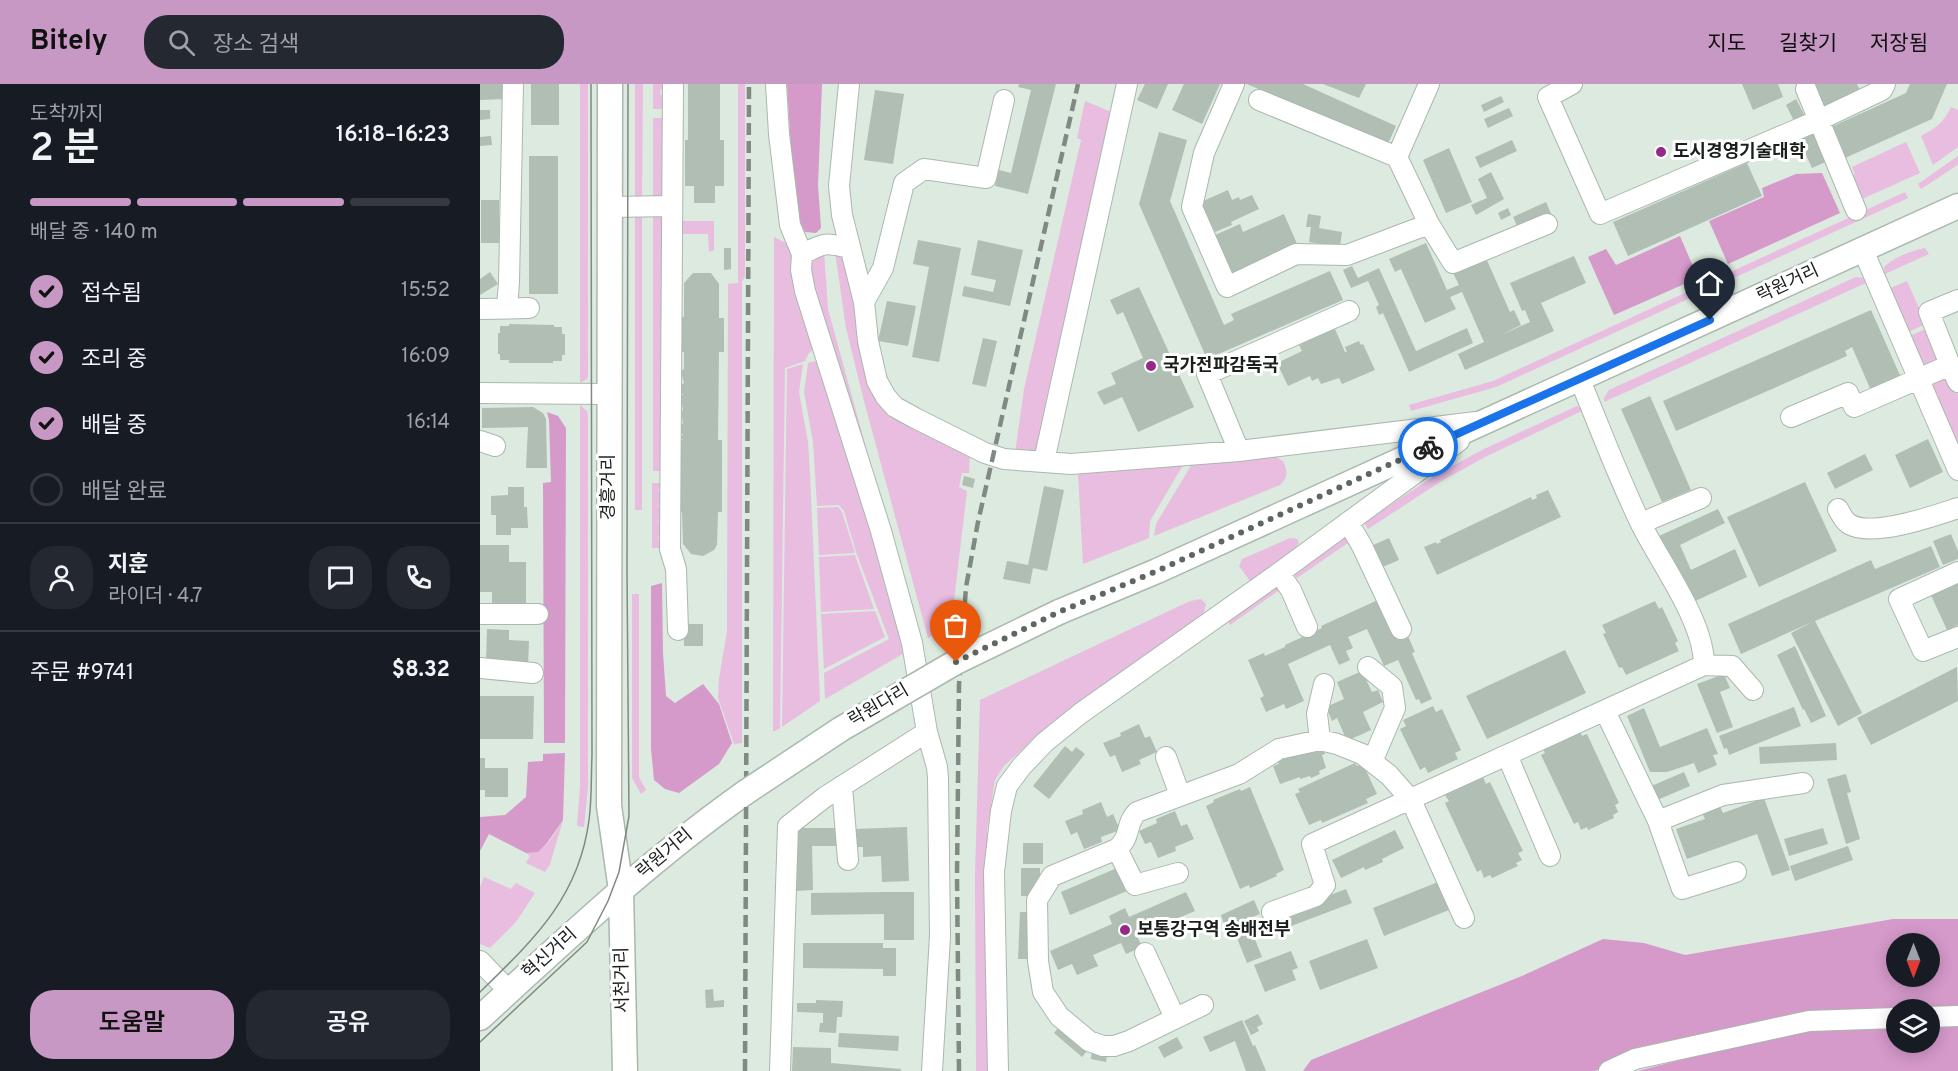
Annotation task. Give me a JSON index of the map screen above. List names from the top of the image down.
{
  "streets": {
    "main road": [
      "락원거리",
      "경흥거리",
      "락원다리",
      "혁신거리",
      "서천거리"
    ]
  },
  "crossings": [
    ["락원거리", "경흥거리"],
    ["락원거리", "락원다리"],
    ["락원거리", "혁신거리"],
    ["락원거리", "서천거리"],
    ["경흥거리", "혁신거리"],
    ["경흥거리", "서천거리"],
    ["혁신거리", "서천거리"]
  ],
  "places": ["도시경영기술대학", "국가전파감독국", "보통강구역 송배전부"],
  "north": "bottom",
  "page": {
    "header": "Bitely",
    "search": "장소 검색",
    "nav": ["지도", "길찾기", "저장됨"],
    "heading": ["2 분", "도착까지", "16:18–16:23"],
    "panel": [
      "지훈",
      "라이더 · 4.7",
      "주문 #9741",
      "$8.32"
    ],
    "bar": "배달 중 · 140 m",
    "list": [
      ["접수됨", "15:52"],
      ["조리 중", "16:09"],
      ["배달 중", "16:14"],
      "배달 완료"
    ],
    "buttons": ["도움말", "공유"]
  }
}
